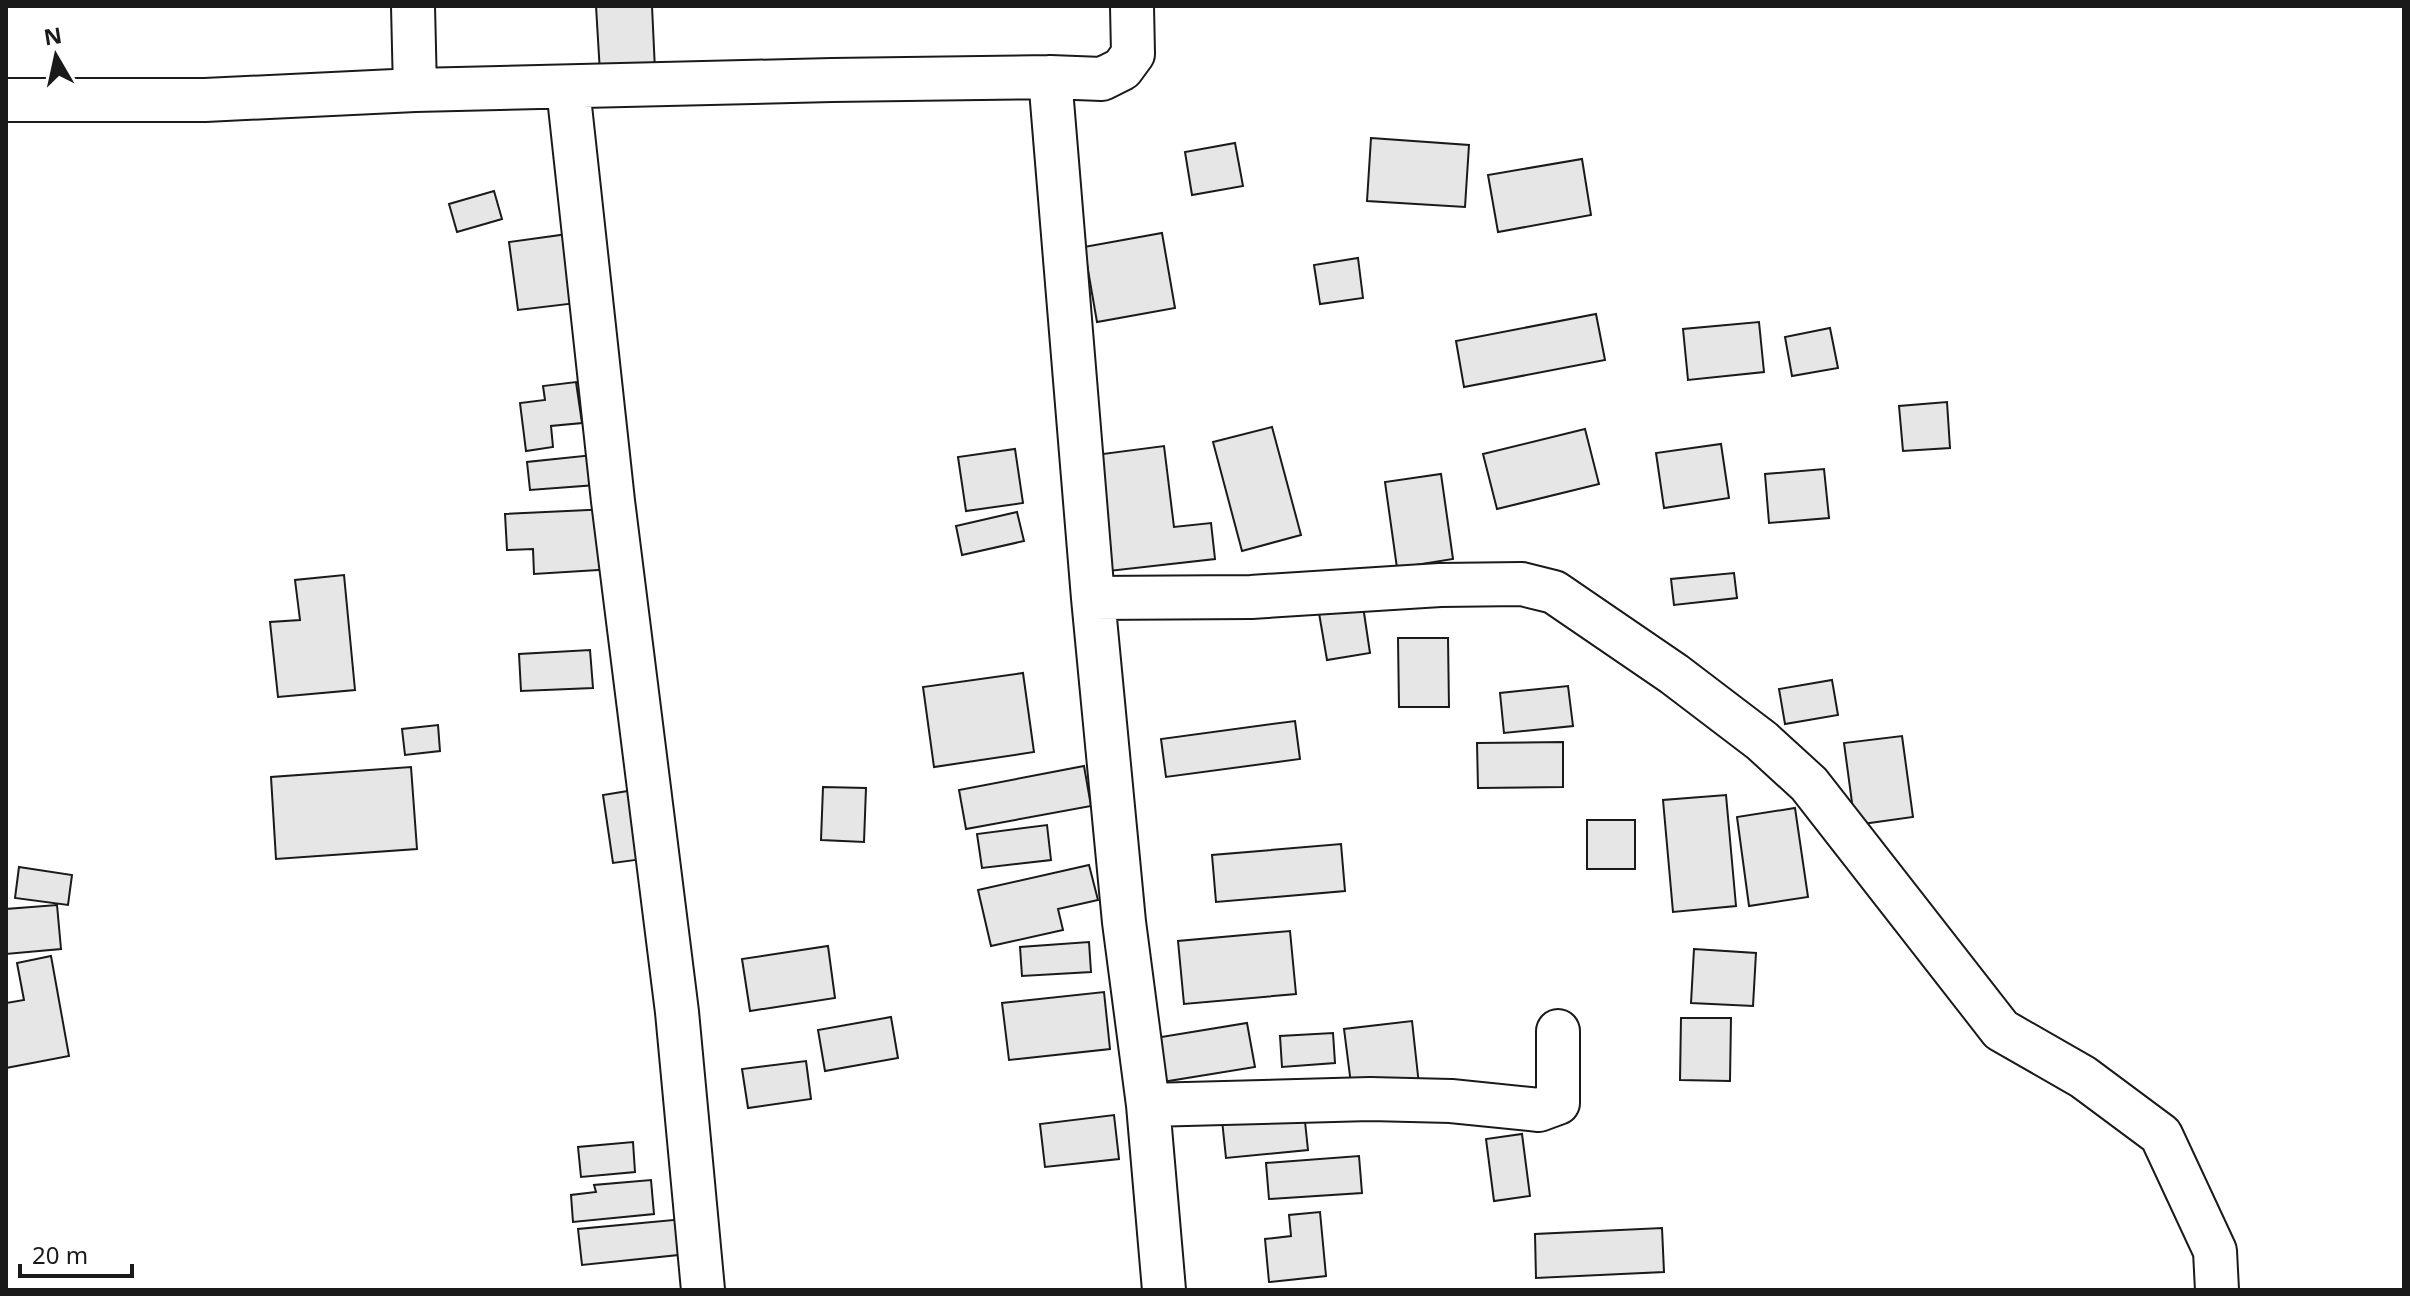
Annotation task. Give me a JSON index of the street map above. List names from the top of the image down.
{
  "scale_bar": "20 m",
  "north": "top"
}
